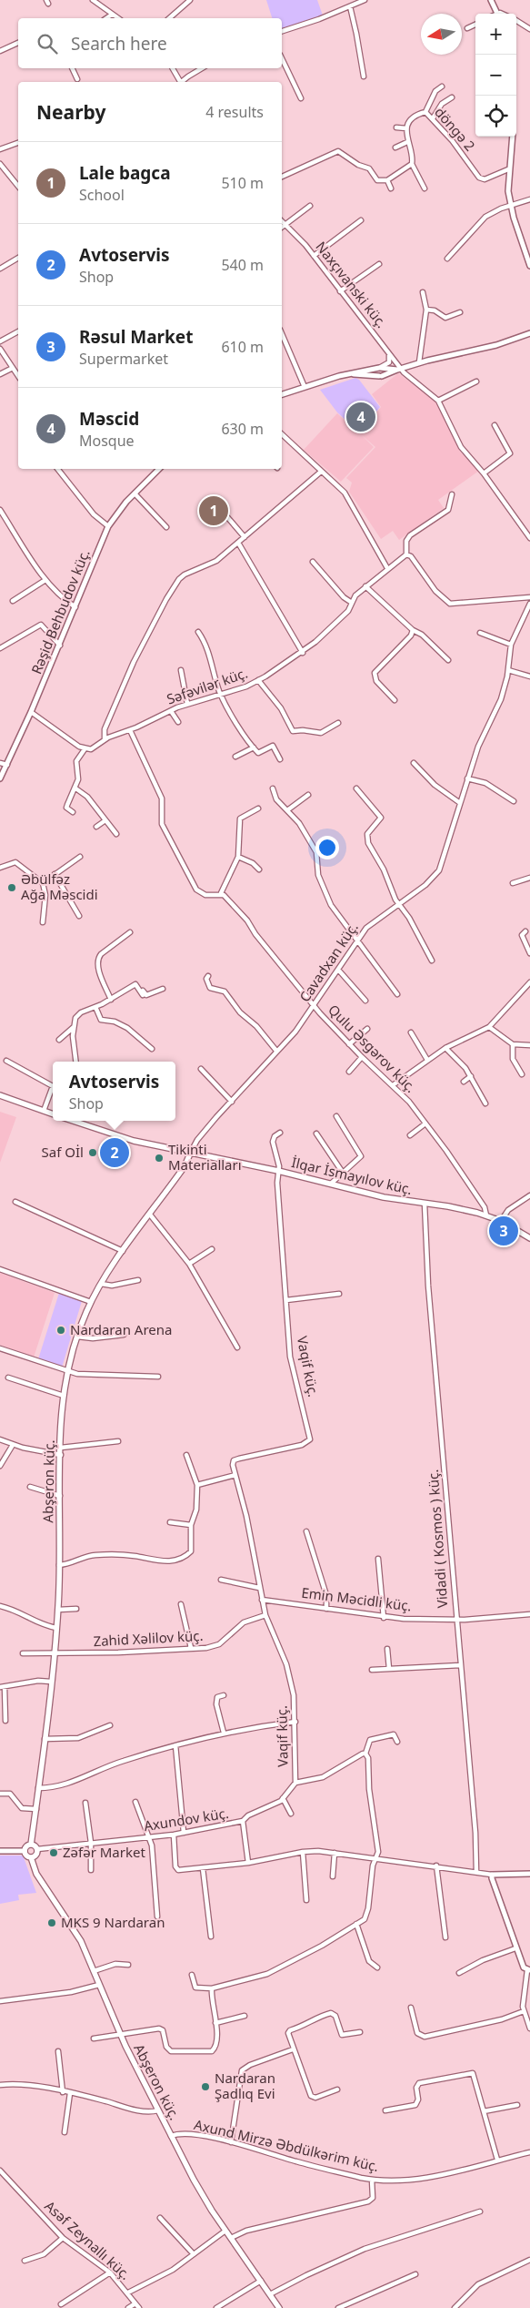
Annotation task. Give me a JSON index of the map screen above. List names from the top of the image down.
{
  "streets": {
    "main road": ["İlqar İsmayılov küç.", "Abşeron küç."],
    "street": [
      "döngə 2",
      "Naxçıvanski küç.",
      "Rəşid Behbudov küç.",
      "Səfəvilər küç.",
      "Cavadxan küç.",
      "Qulu Əsgərov küç.",
      "Vaqif küç.",
      "Vidadi ( Kosmos ) küç.",
      "Emin Məcidli küç.",
      "Zahid Xəlilov küç.",
      "Axundov küç.",
      "Axund Mirzə Əbdülkərim küç.",
      "Asəf Zeynallı küç."
    ]
  },
  "crossings": [
    ["Cavadxan küç.", "Qulu Əsgərov küç."],
    ["Cavadxan küç.", "İlqar İsmayılov küç."],
    ["Cavadxan küç.", "Abşeron küç."],
    ["Qulu Əsgərov küç.", "İlqar İsmayılov küç."],
    ["İlqar İsmayılov küç.", "Vaqif küç."],
    ["İlqar İsmayılov küç.", "Abşeron küç."],
    ["İlqar İsmayılov küç.", "Vidadi ( Kosmos ) küç."],
    ["Vaqif küç.", "Emin Məcidli küç."],
    ["Vaqif küç.", "Zahid Xəlilov küç."],
    ["Abşeron küç.", "Zahid Xəlilov küç."],
    ["Abşeron küç.", "Axundov küç."],
    ["Abşeron küç.", "Axund Mirzə Əbdülkərim küç."],
    ["Vidadi ( Kosmos ) küç.", "Emin Məcidli küç."]
  ],
  "places": [
    "Əbülfəz Ağa Məscidi",
    "Saf Oİl",
    "Tikinti Materialları",
    "Nardaran Arena",
    "Zəfər Market",
    "MKS 9 Nardaran",
    "Nardaran Şadlıq Evi"
  ],
  "north": "left",
  "page": {
    "map_buttons": ["+", "−"],
    "search": "Search here",
    "heading": ["Nearby", "4 results"],
    "list": [
      {
        "mark": "1",
        "name": "Lale bagca",
        "note": "School",
        "value": "510 m"
      },
      {
        "mark": "2",
        "name": "Avtoservis",
        "note": "Shop",
        "value": "540 m"
      },
      {
        "mark": "3",
        "name": "Rəsul Market",
        "note": "Supermarket",
        "value": "610 m"
      },
      {
        "mark": "4",
        "name": "Məscid",
        "note": "Mosque",
        "value": "630 m"
      }
    ],
    "pins": [
      "4",
      "1",
      "2",
      "3"
    ],
    "popup": ["Avtoservis", "Shop"]
  }
}
